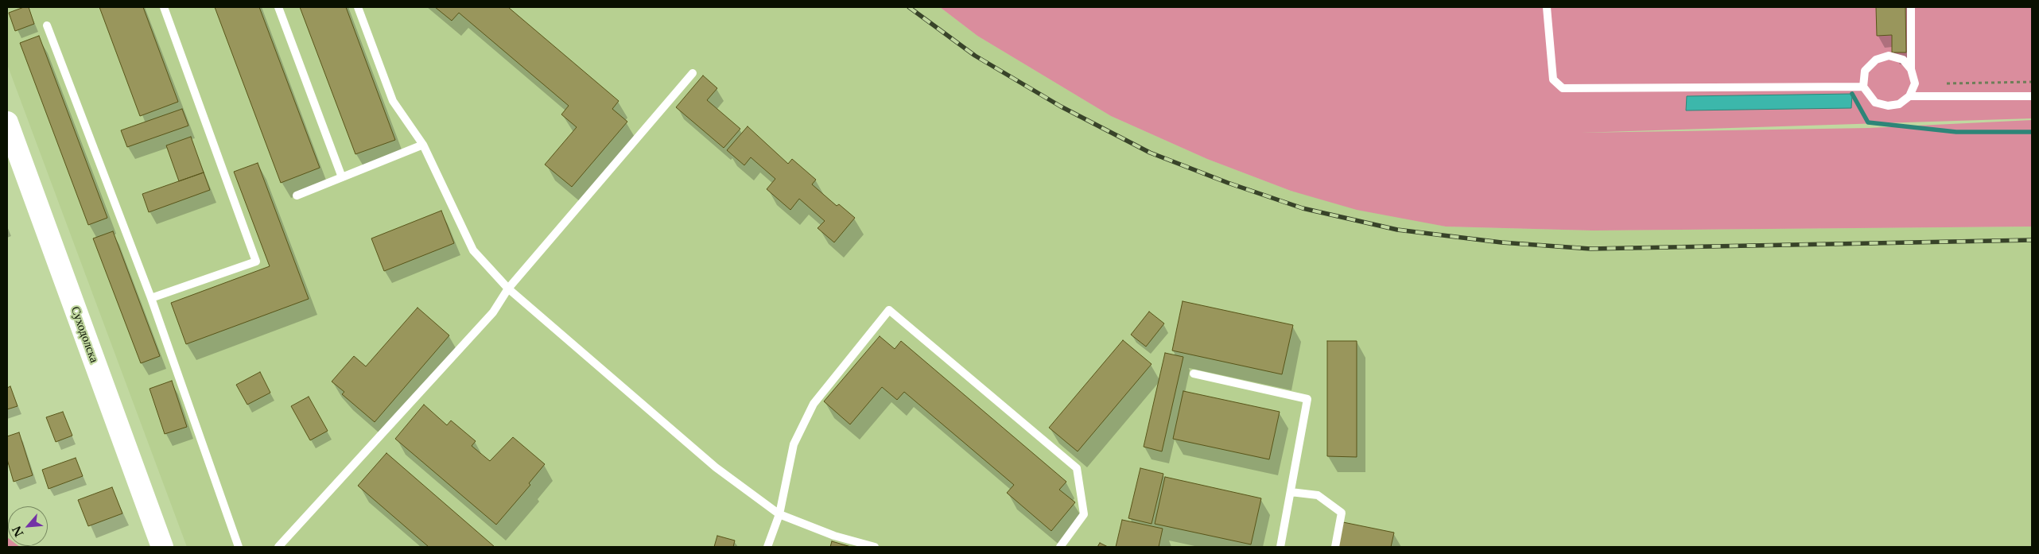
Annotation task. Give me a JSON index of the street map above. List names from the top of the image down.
{
  "streets": {
    "street": ["Суходолска"]
  },
  "north": "bottom left"
}
